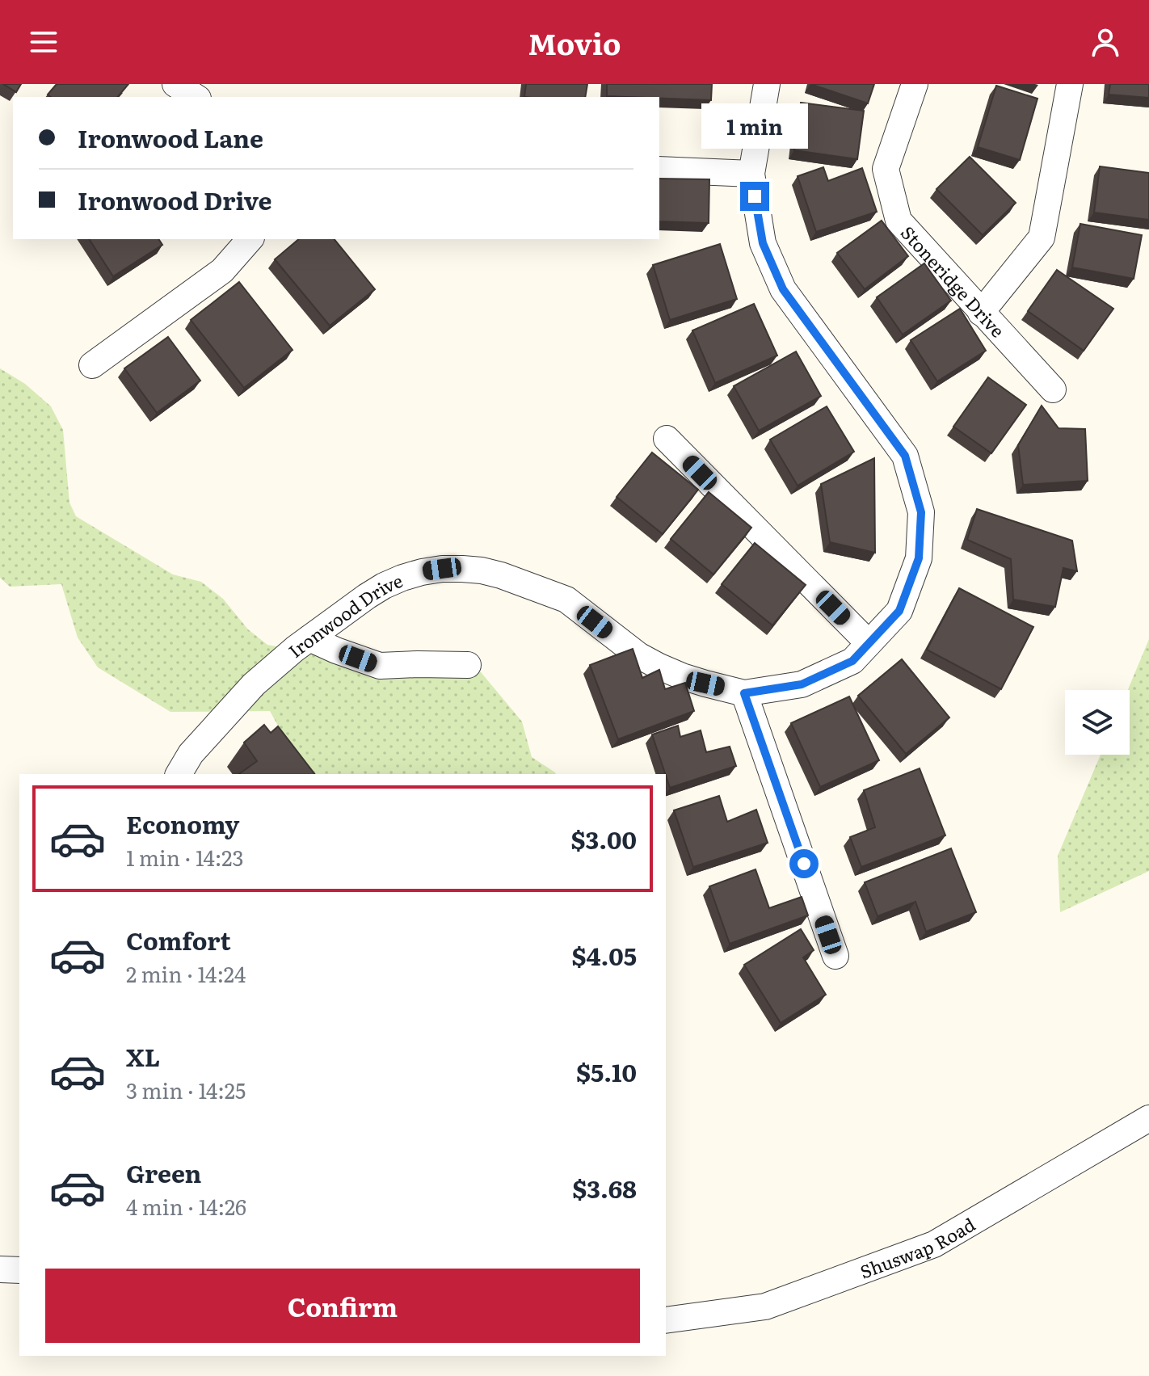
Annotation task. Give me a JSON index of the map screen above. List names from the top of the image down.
{
  "streets": {
    "street": ["Stoneridge Drive", "Ironwood Drive", "Shuswap Road"]
  },
  "page": {
    "header": "Movio",
    "banner": ["Ironwood Lane", "Ironwood Drive"],
    "bubble": "1 min",
    "list": [
      {
        "name": "Economy",
        "note": "1 min · 14:23",
        "value": "$3.00"
      },
      {
        "name": "Comfort",
        "note": "2 min · 14:24",
        "value": "$4.05"
      },
      {
        "name": "XL",
        "note": "3 min · 14:25",
        "value": "$5.10"
      },
      {
        "name": "Green",
        "note": "4 min · 14:26",
        "value": "$3.68"
      }
    ],
    "buttons": "Confirm"
  }
}
